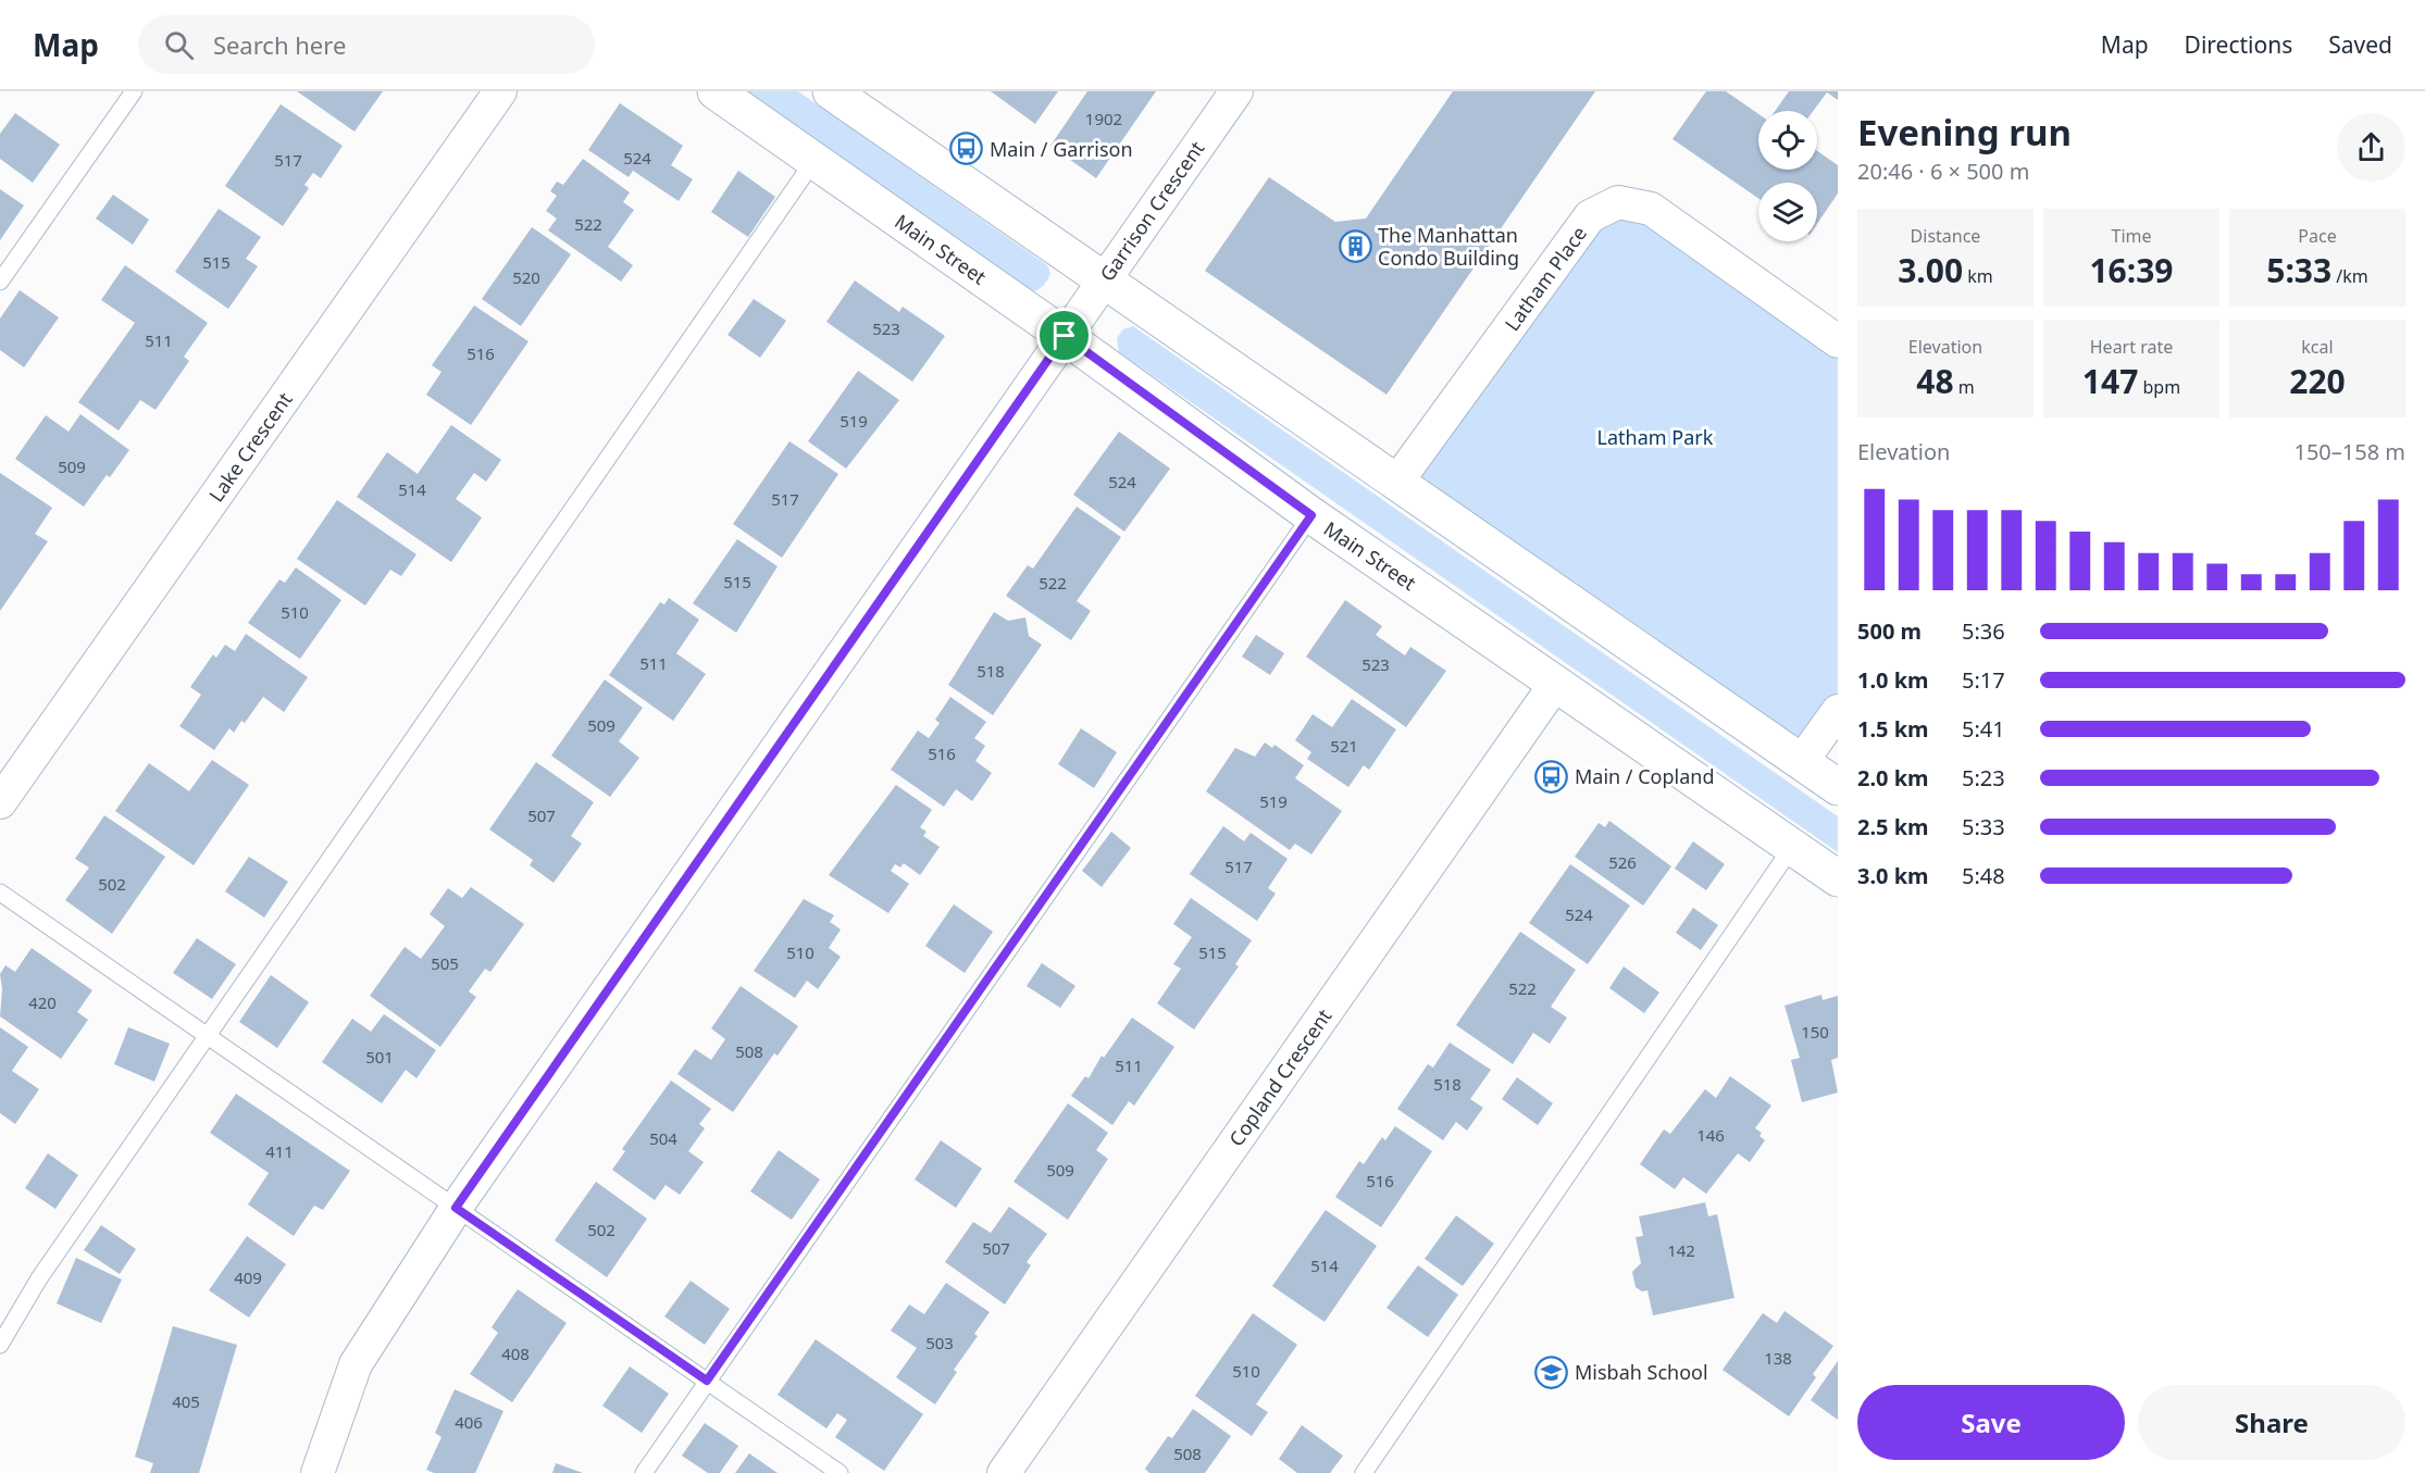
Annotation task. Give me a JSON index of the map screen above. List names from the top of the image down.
{
  "streets": {
    "street": [
      "Garrison Crescent",
      "Main Street",
      "Latham Place",
      "Lake Crescent",
      "Copland Crescent"
    ]
  },
  "crossings": [
    ["Garrison Crescent", "Main Street"],
    ["Main Street", "Copland Crescent"]
  ],
  "parks": ["Latham Park"],
  "places": {
    "bus stop": ["Main / Garrison", "Main / Copland"],
    "building": ["The Manhattan Condo Building"],
    "school or university": ["Misbah School"]
  },
  "house_numbers": [
    "1902",
    "524",
    "517",
    "522",
    "515",
    "520",
    "523",
    "511",
    "516",
    "519",
    "509",
    "524",
    "514",
    "517",
    "515",
    "522",
    "510",
    "511",
    "523",
    "518",
    "509",
    "521",
    "516",
    "519",
    "507",
    "526",
    "517",
    "502",
    "524",
    "510",
    "515",
    "505",
    "522",
    "420",
    "150",
    "508",
    "501",
    "511",
    "518",
    "146",
    "504",
    "411",
    "509",
    "516",
    "502",
    "507",
    "142",
    "514",
    "409",
    "503",
    "408",
    "138",
    "510",
    "405",
    "406",
    "508"
  ],
  "page": {
    "header": "Map",
    "search": "Search here",
    "nav": ["Map", "Directions", "Saved"],
    "heading": ["Evening run", "20:46 · 6 × 500 m"],
    "stats": [
      ["Distance", "3.00 km"],
      ["Time", "16:39"],
      ["Pace", "5:33 /km"],
      ["Elevation", "48 m"],
      ["Heart rate", "147 bpm"],
      ["kcal", "220"]
    ],
    "chart": ["Elevation", "150–158 m"],
    "list": [
      {
        "name": "500 m",
        "note": "5:36"
      },
      {
        "name": "1.0 km",
        "note": "5:17"
      },
      {
        "name": "1.5 km",
        "note": "5:41"
      },
      {
        "name": "2.0 km",
        "note": "5:23"
      },
      {
        "name": "2.5 km",
        "note": "5:33"
      },
      {
        "name": "3.0 km",
        "note": "5:48"
      }
    ],
    "buttons": ["Save", "Share"]
  }
}
